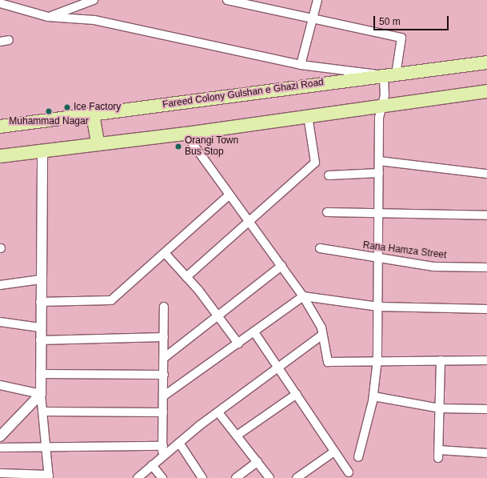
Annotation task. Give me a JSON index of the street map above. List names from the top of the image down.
{
  "streets": {
    "main road": ["Fareed Colony Gulshan e Ghazi Road"],
    "street": ["Rana Hamza Street"]
  },
  "places": ["Ice Factory", "Muhammad Nagar", "Orangi Town Bus Stop"],
  "scale_bar": "50 m"
}
